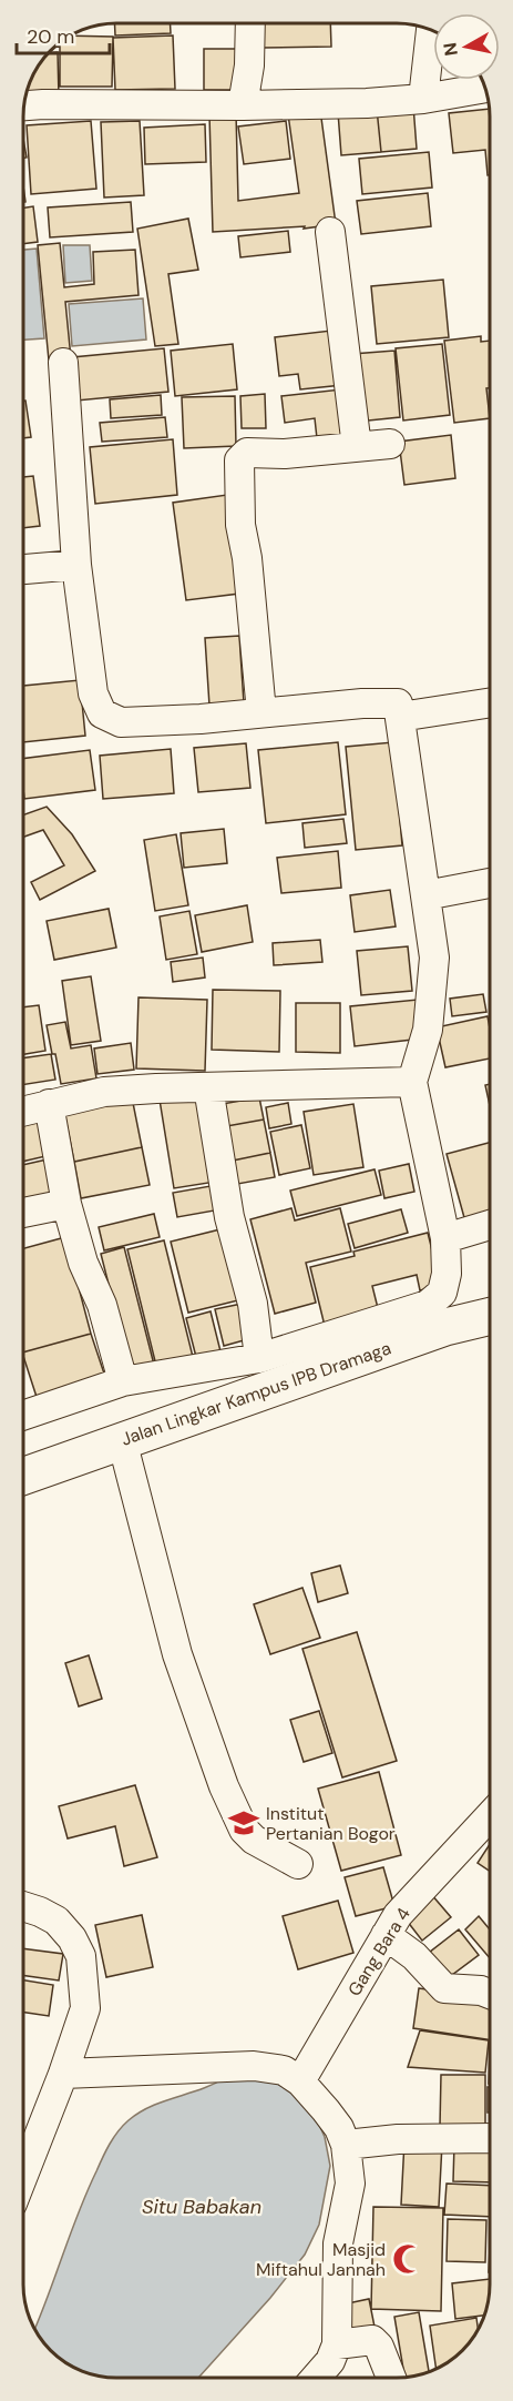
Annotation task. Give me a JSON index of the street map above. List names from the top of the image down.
{
  "streets": {
    "street": ["Jalan Lingkar Kampus IPB Dramaga", "Gang Bara 4"]
  },
  "water": ["Situ Babakan"],
  "places": {
    "school or university": ["Institut Pertanian Bogor"],
    "mosque": ["Masjid Miftahul Jannah"]
  },
  "scale_bar": "20 m",
  "north": "left"
}
